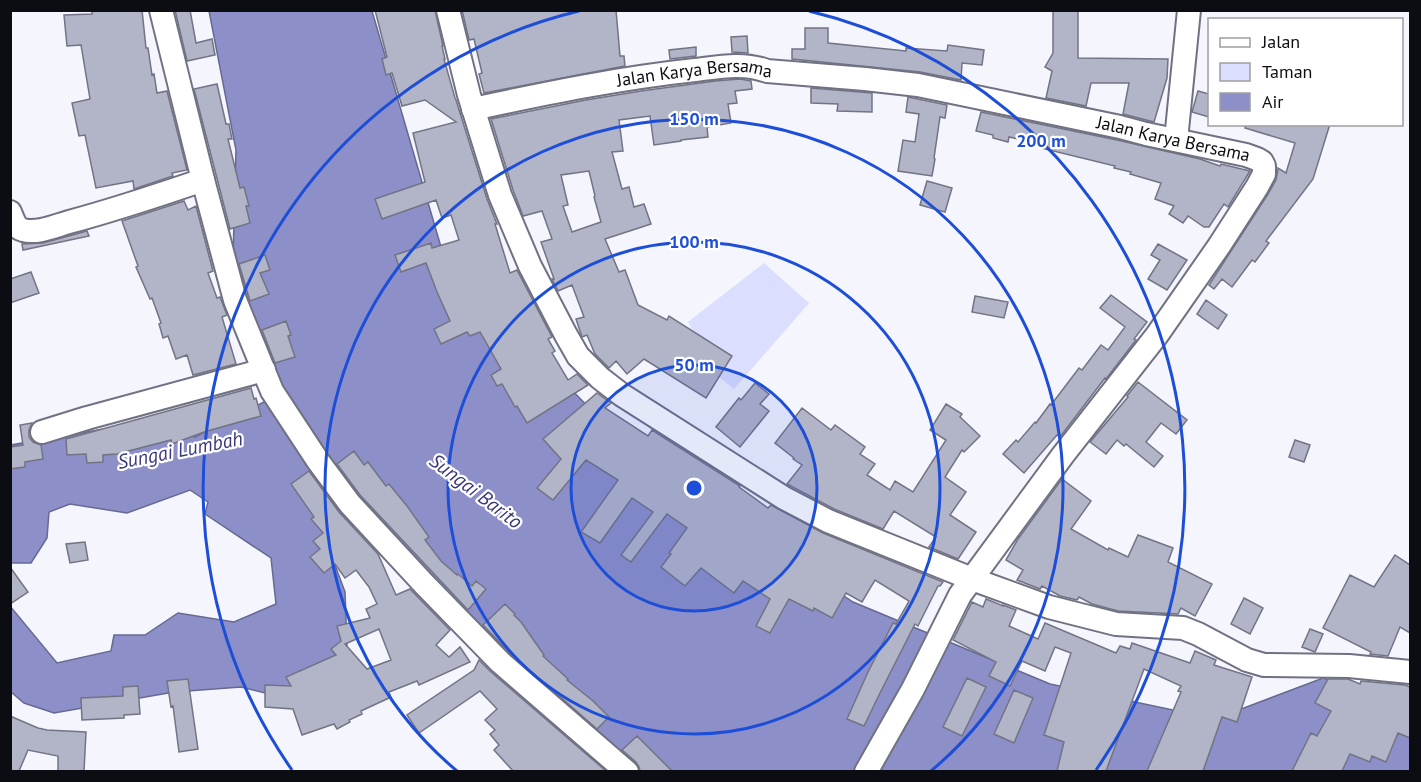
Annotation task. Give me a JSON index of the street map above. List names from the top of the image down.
{
  "streets": {
    "street": ["Jalan Karya Bersama"]
  },
  "water": ["Sungai Lumbah", "Sungai Barito"],
  "legend": ["Jalan", "Taman", "Air"],
  "rings": [
    "150 m",
    "200 m",
    "100 m",
    "50 m"
  ]
}
